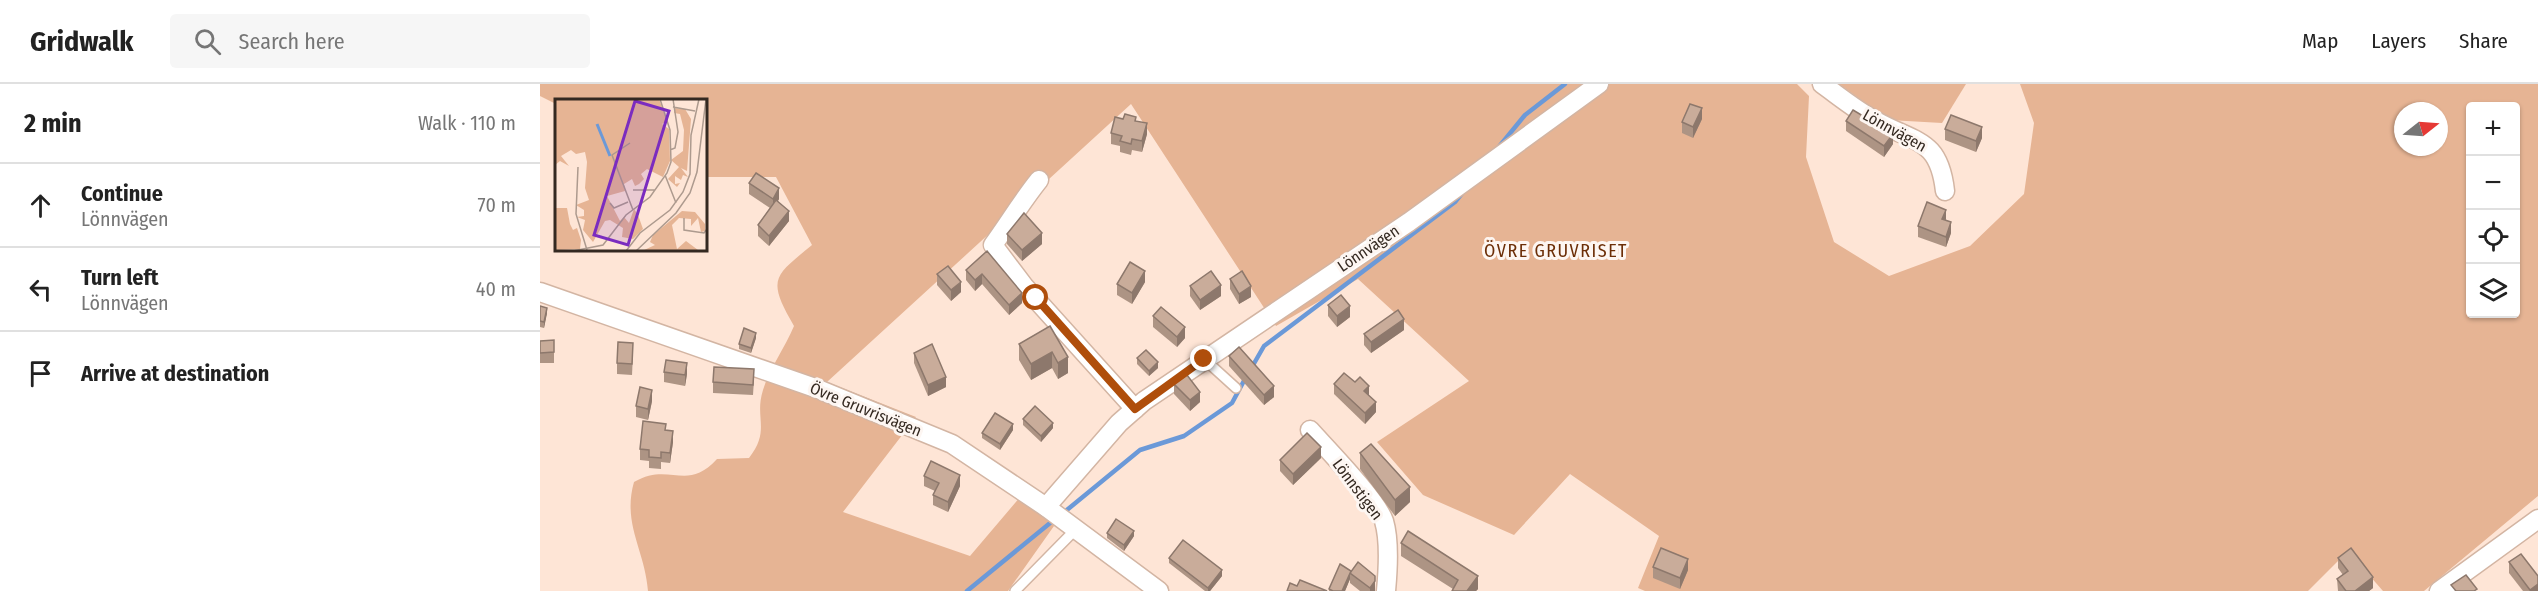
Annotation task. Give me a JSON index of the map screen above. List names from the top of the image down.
{
  "streets": {
    "street": ["Lönnvägen", "Övre Gruvrisvägen", "Lönnstigen"]
  },
  "crossings": [
    ["Lönnvägen", "Övre Gruvrisvägen"]
  ],
  "districts": ["ÖVRE GRUVRISET"],
  "north": "right",
  "page": {
    "header": "Gridwalk",
    "search": "Search here",
    "nav": ["Map", "Layers", "Share"],
    "heading": ["2 min", "Walk · 110 m"],
    "map_buttons": ["+", "−"],
    "list": [
      ["Continue", "Lönnvägen", "70 m"],
      ["Turn left", "Lönnvägen", "40 m"],
      "Arrive at destination"
    ]
  }
}
